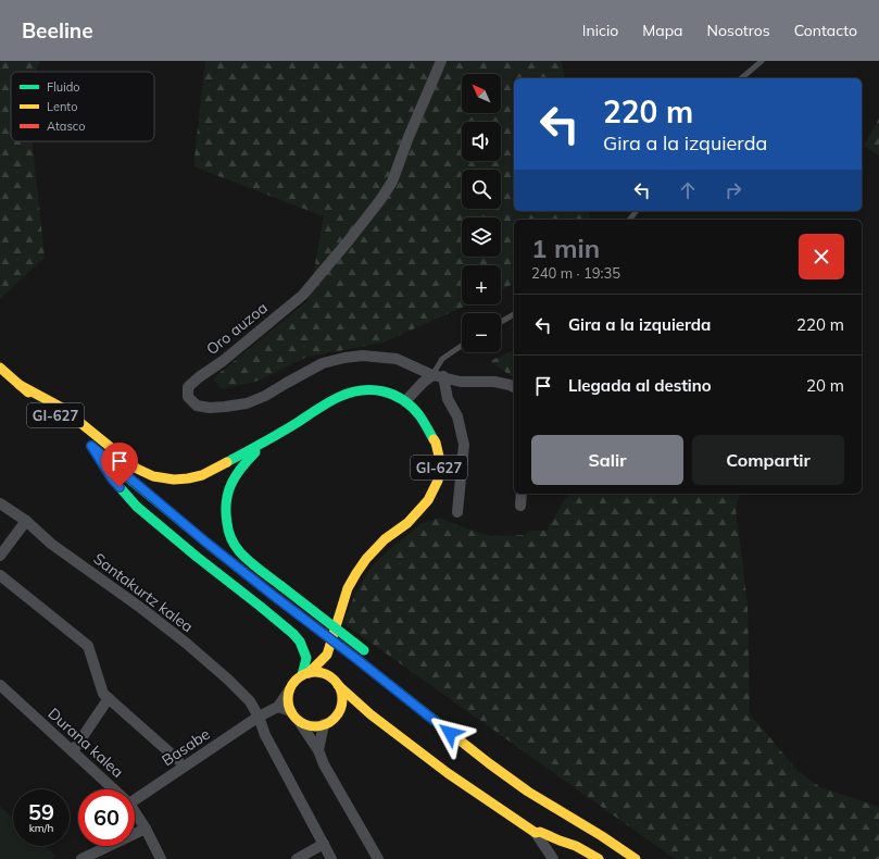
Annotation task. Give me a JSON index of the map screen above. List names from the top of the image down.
{
  "streets": {
    "main road": ["GI-627"],
    "street": [
      "Oro auzoa",
      "Santakurtz kalea",
      "Durana kalea",
      "Basabe"
    ]
  },
  "crossings": [
    ["Santakurtz kalea", "Basabe"]
  ],
  "legend": ["Fluido", "Lento", "Atasco"],
  "north": "top left",
  "page": {
    "header": "Beeline",
    "nav": [
      "Inicio",
      "Mapa",
      "Nosotros",
      "Contacto"
    ],
    "map_buttons": ["+", "−"],
    "turn": ["220 m", "Gira a la izquierda"],
    "heading": ["1 min", "240 m · 19:35"],
    "list": [
      {
        "name": "Gira a la izquierda",
        "value": "220 m"
      },
      {
        "name": "Llegada al destino",
        "value": "20 m"
      }
    ],
    "buttons": ["Salir", "Compartir"],
    "speed": "59 km/h",
    "limit": "60"
  }
}
